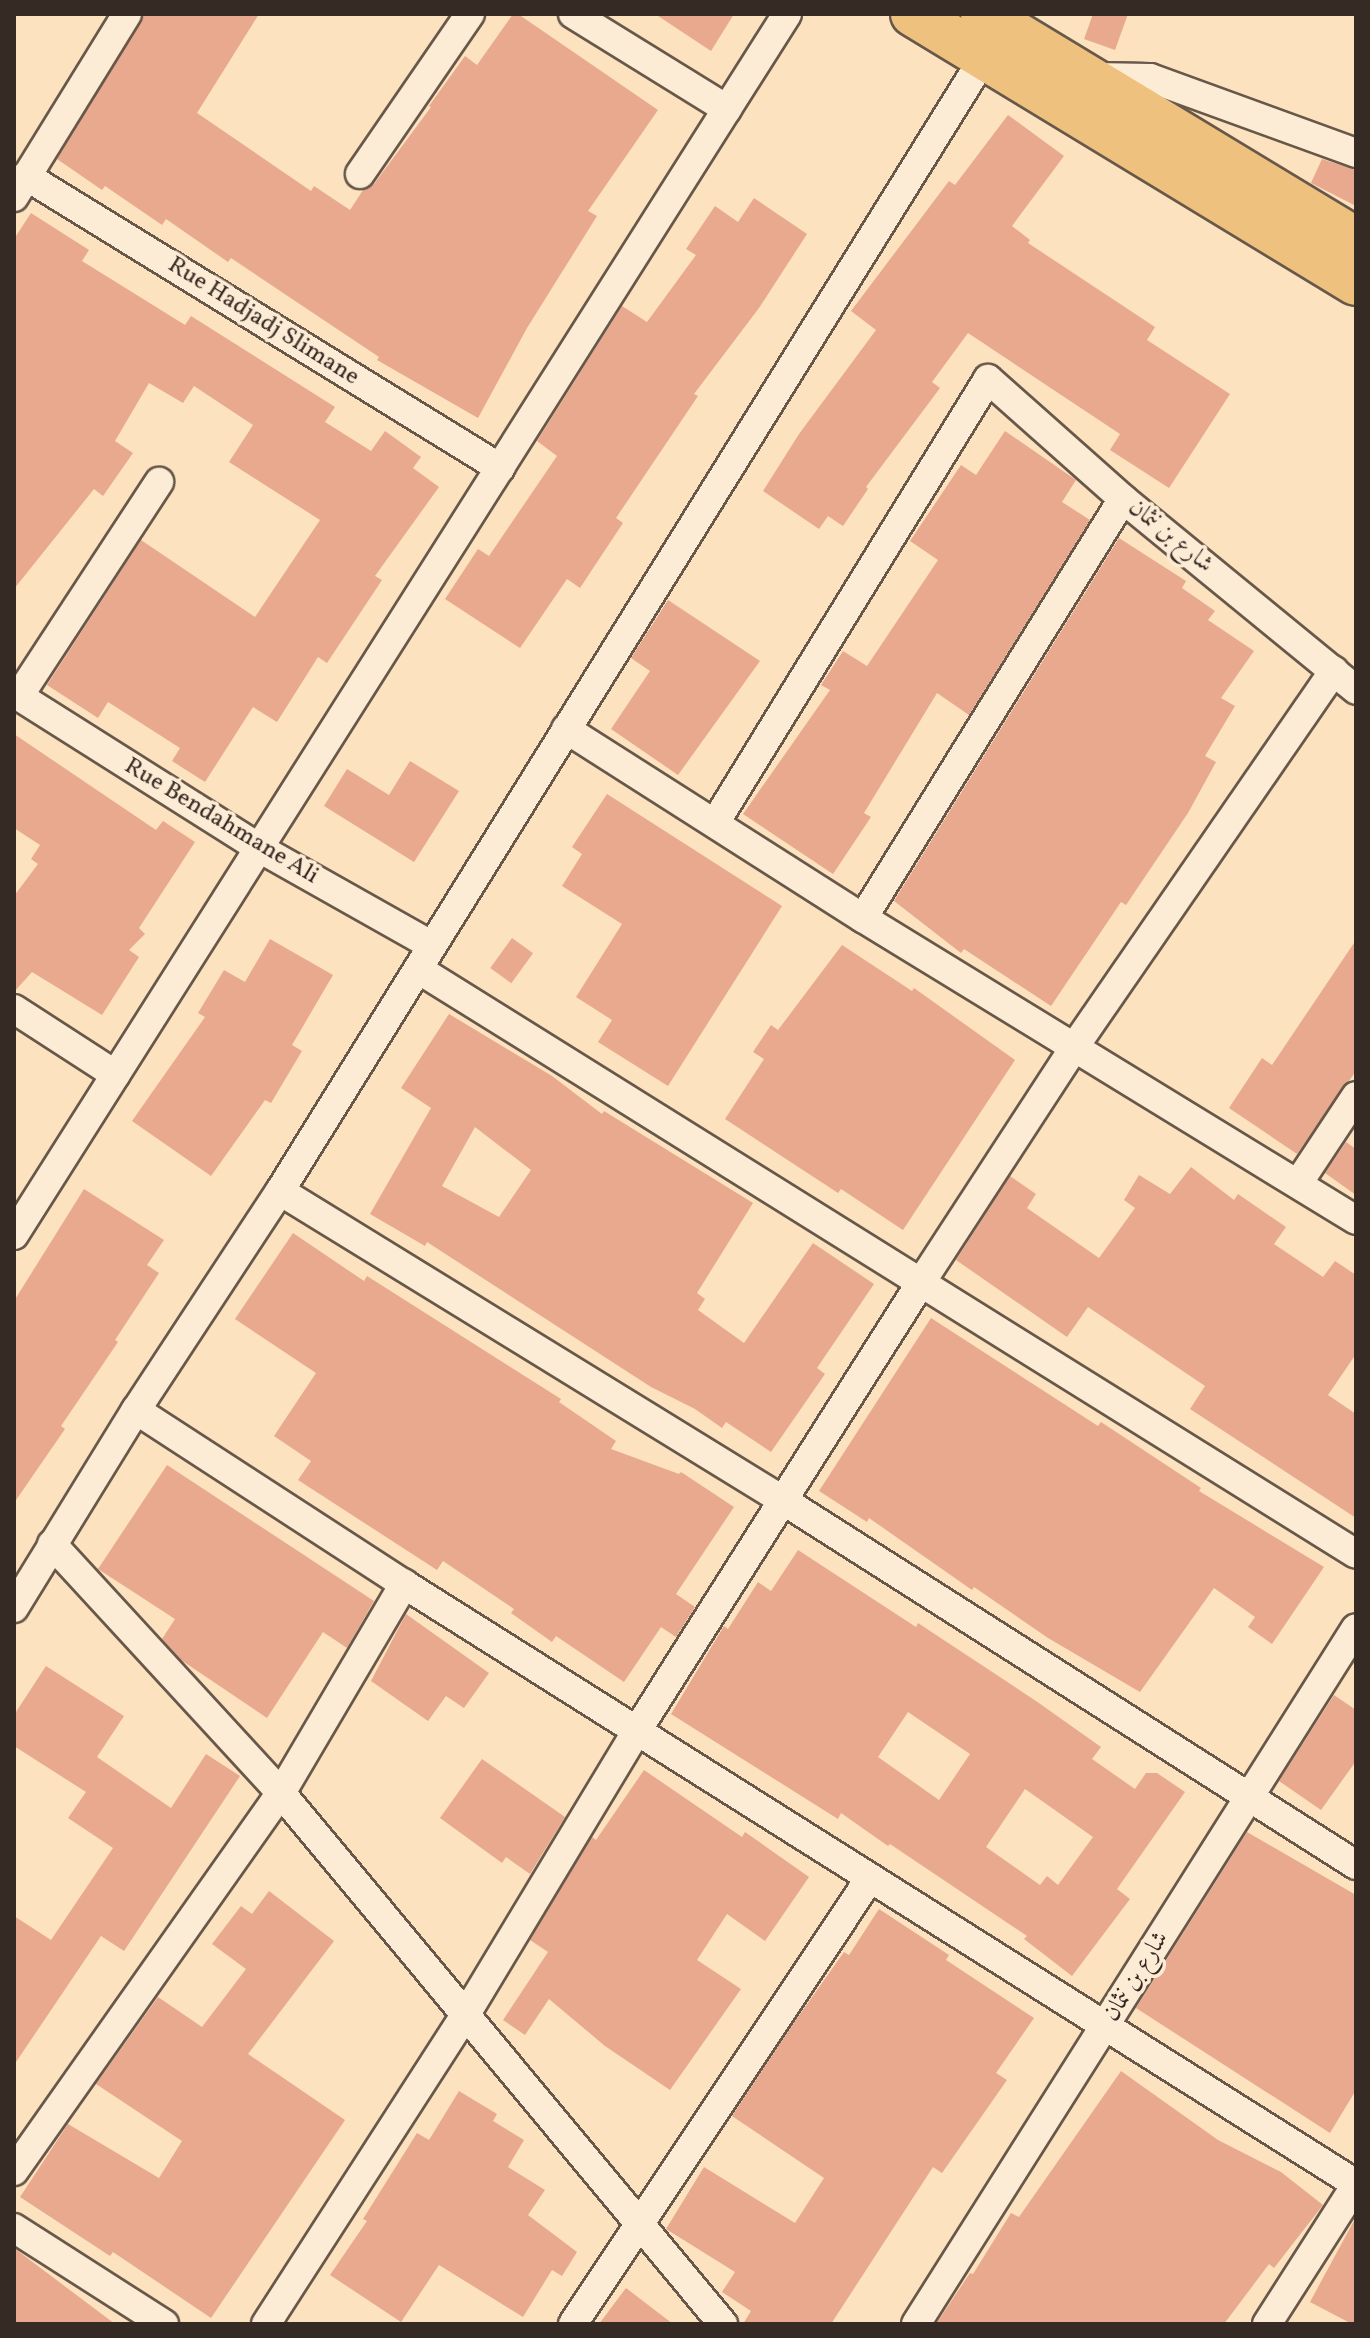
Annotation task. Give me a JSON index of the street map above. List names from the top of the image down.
{
  "streets": {
    "street": ["Rue Hadjadj Slimane", "شارع بن نثمان", "Rue Bendahmane Ali"]
  }
}
